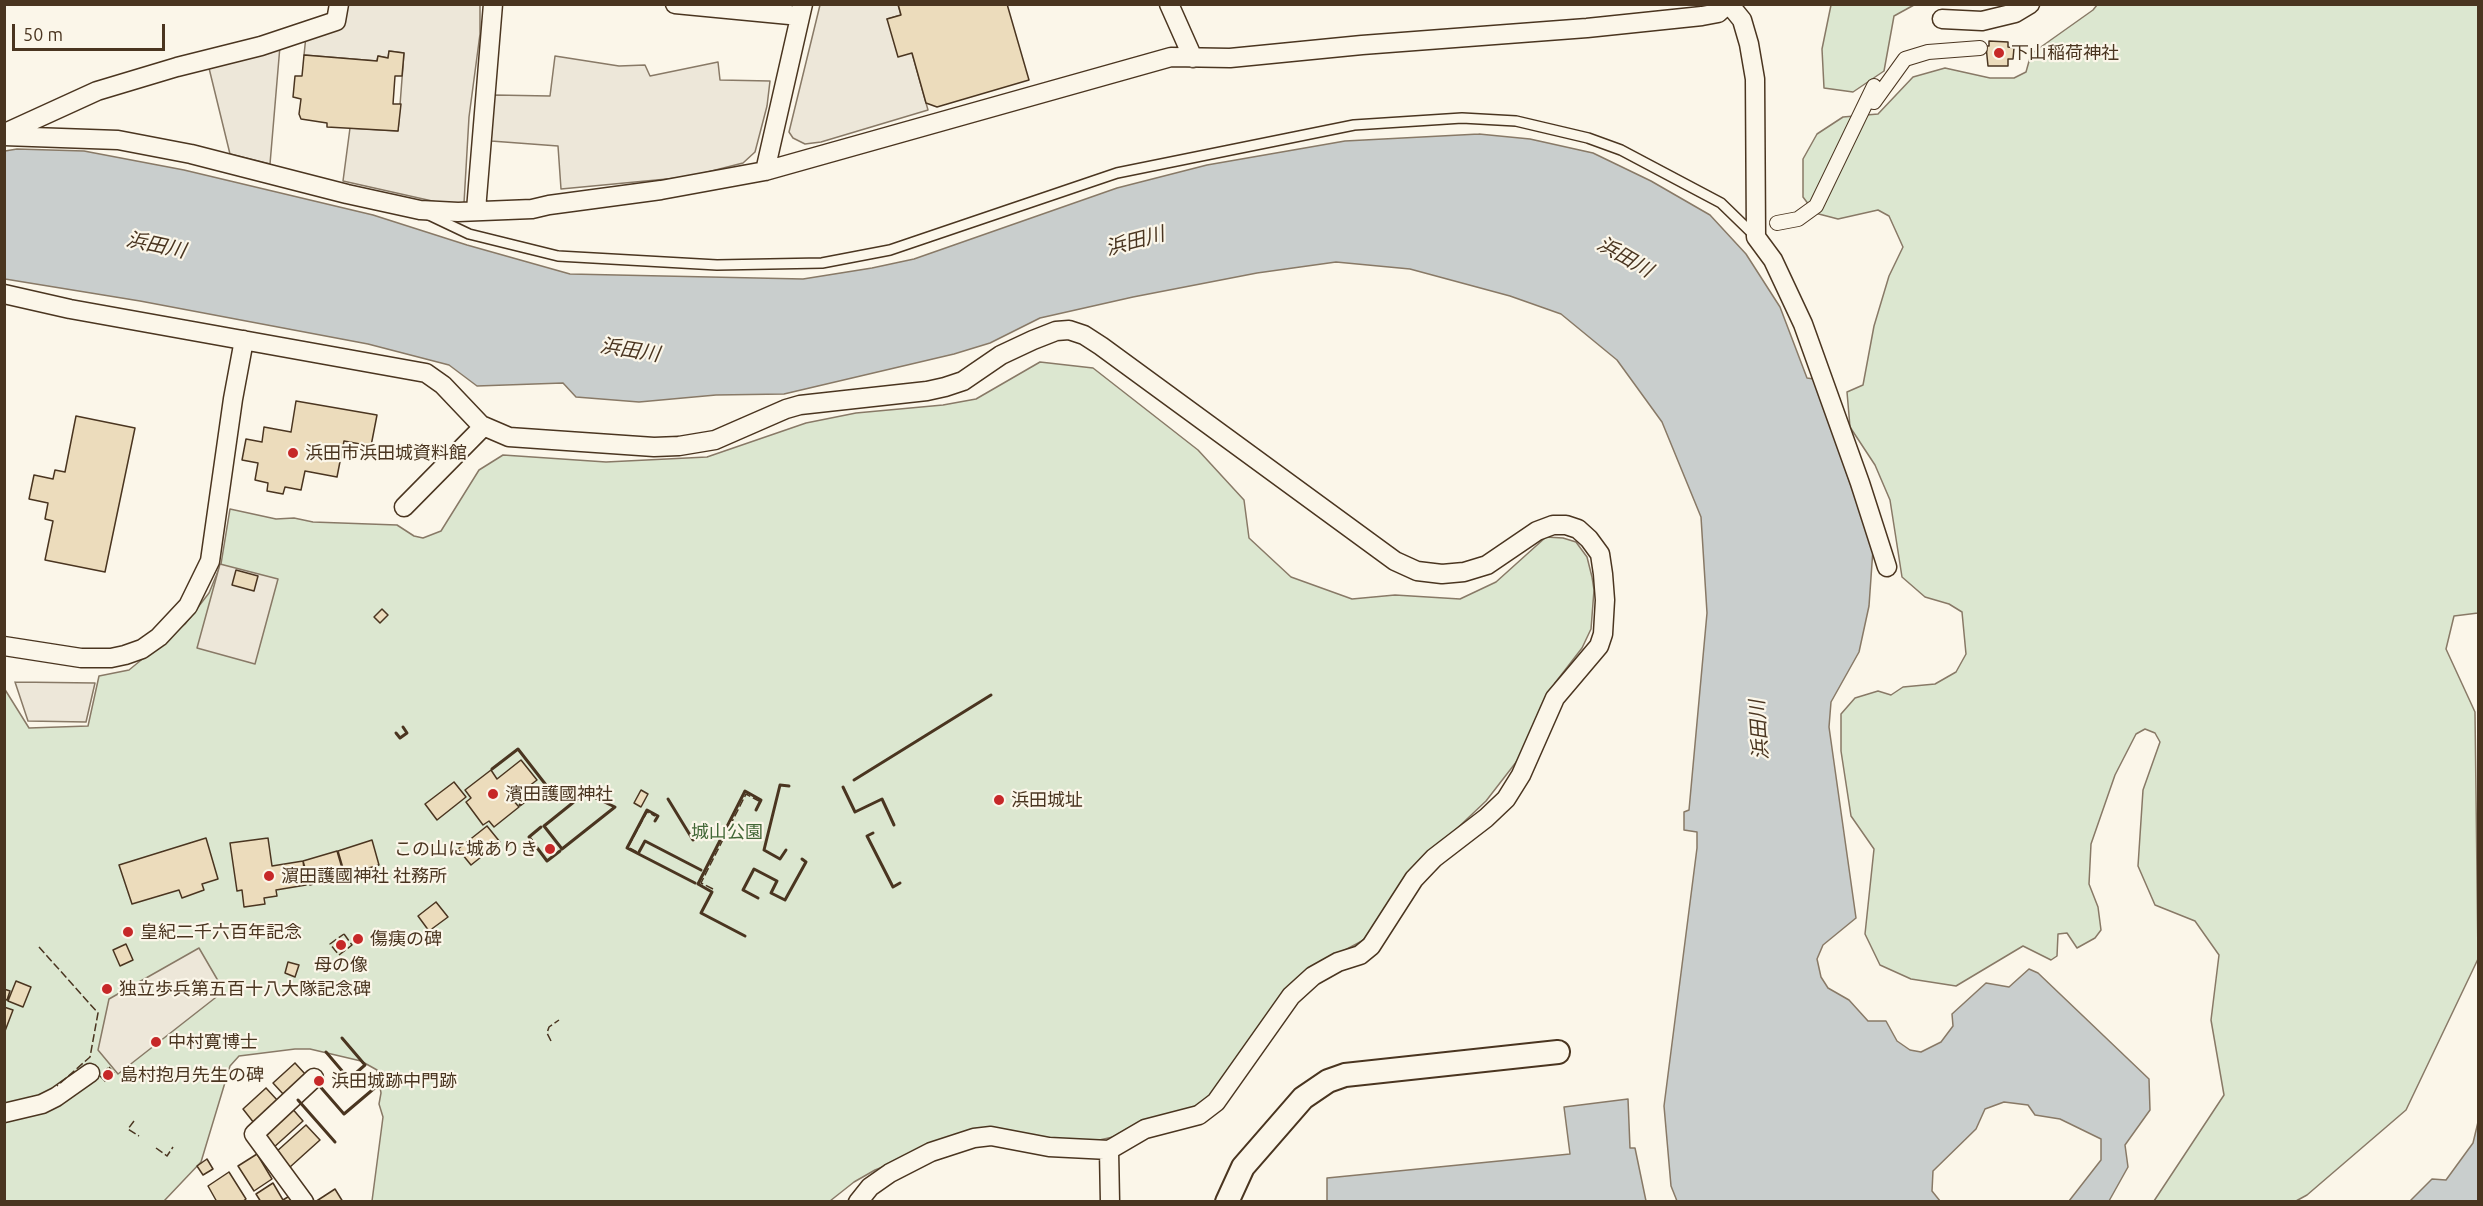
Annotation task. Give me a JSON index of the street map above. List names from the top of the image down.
{
  "water": ["浜田川"],
  "parks": ["城山公園"],
  "places": [
    "下山稲荷神社",
    "浜田市浜田城資料館",
    "濱田護國神社",
    "浜田城址",
    "この山に城ありき",
    "濵田護國神社 社務所",
    "皇紀二千六百年記念",
    "傷痍の碑",
    "母の像",
    "独立歩兵第五百十八大隊記念碑",
    "中村寛博士",
    "島村抱月先生の碑",
    "浜田城跡中門跡"
  ],
  "scale_bar": "50 m"
}
